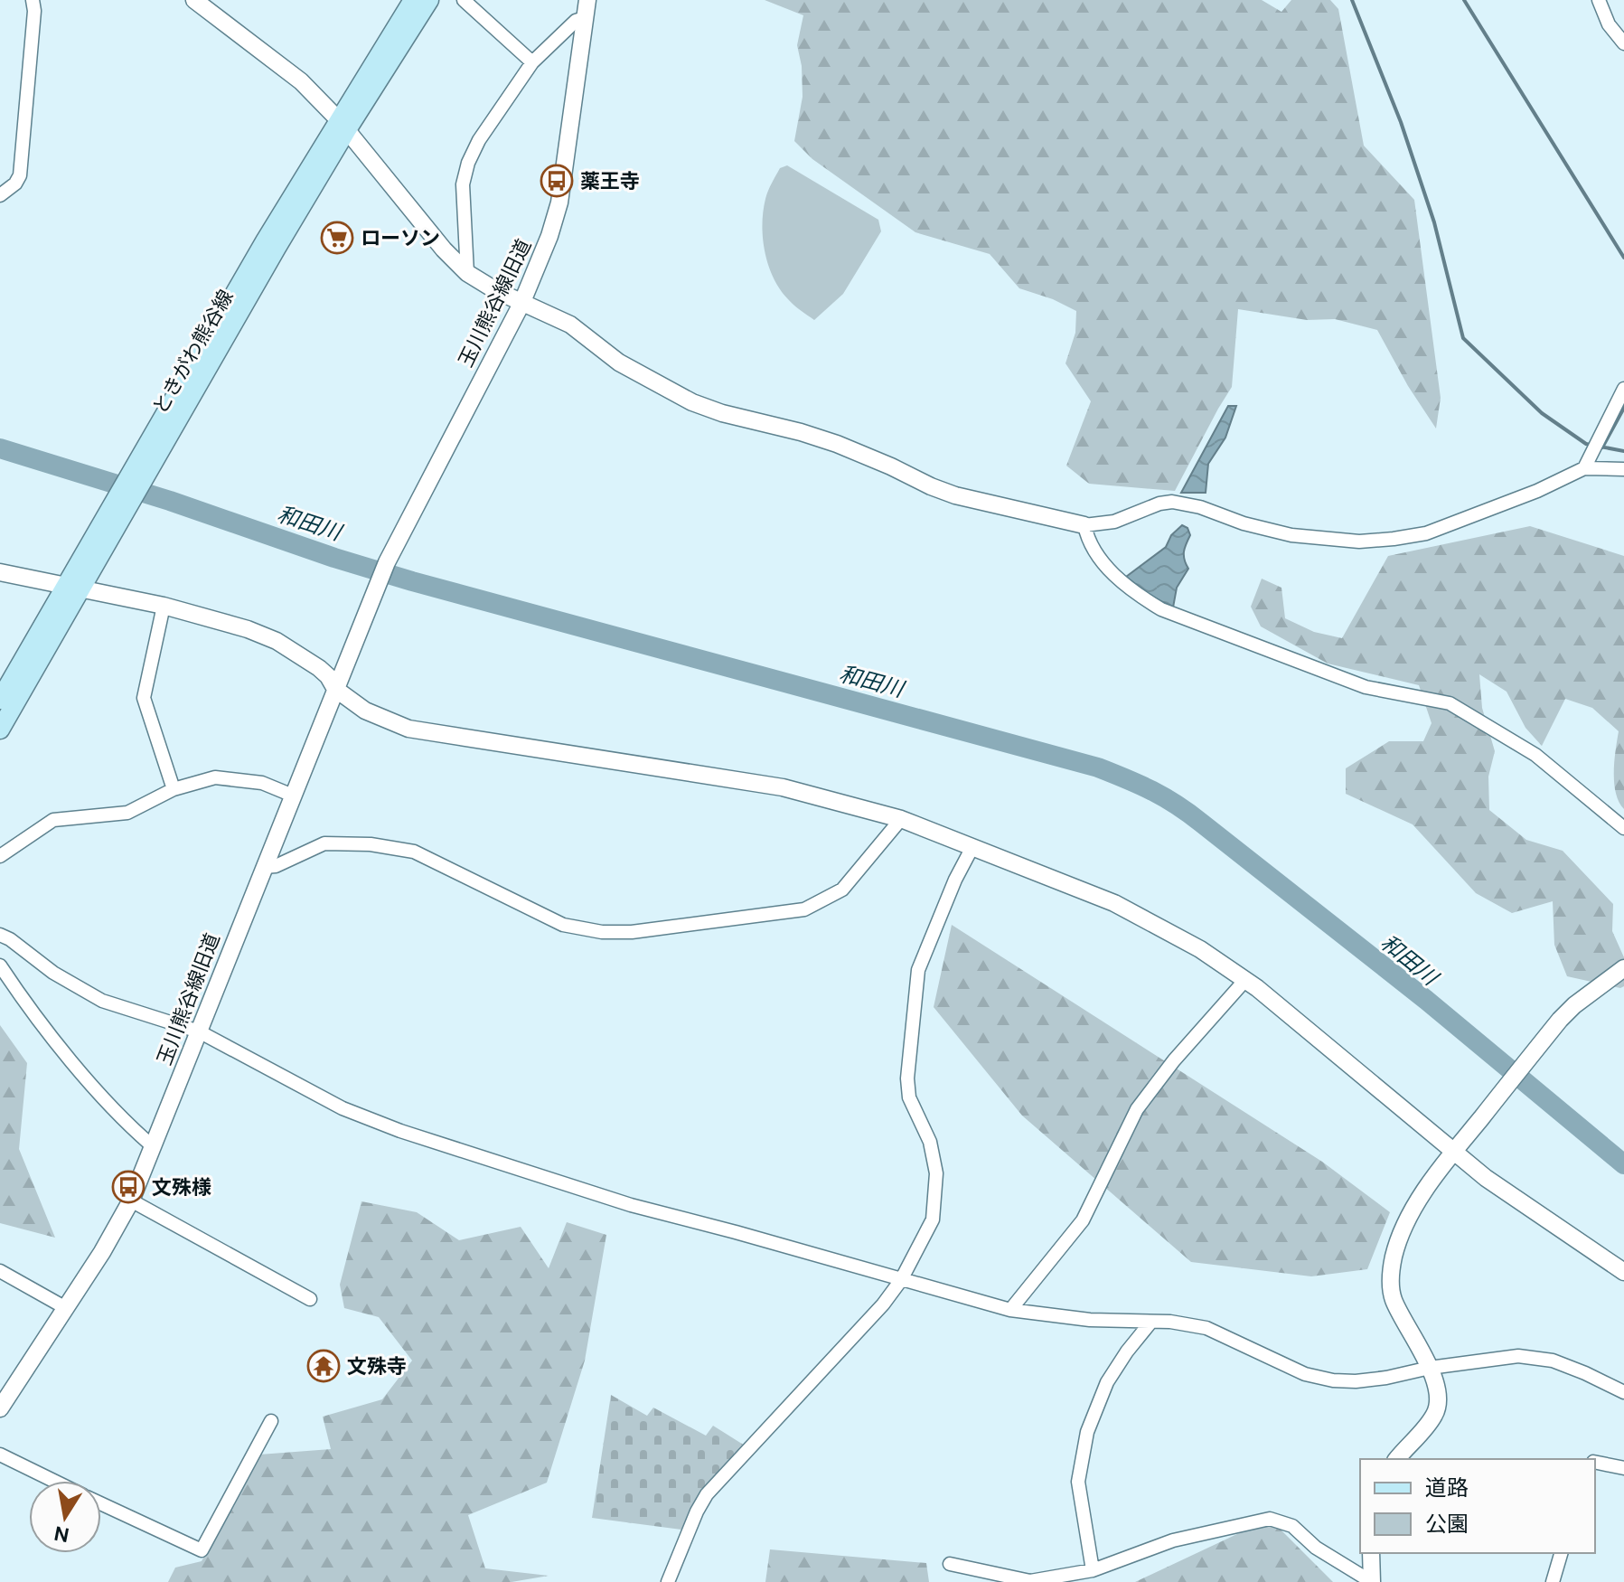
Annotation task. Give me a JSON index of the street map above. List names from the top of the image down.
{
  "streets": {
    "main road": ["ときがわ熊谷線"],
    "street": ["玉川熊谷線旧道"]
  },
  "water": ["和田川"],
  "places": {
    "bus stop": ["薬王寺", "文殊様"],
    "supermarket": ["ローソン"],
    "temple": ["文殊寺"]
  },
  "legend": ["道路", "公園"],
  "north": "bottom"
}
